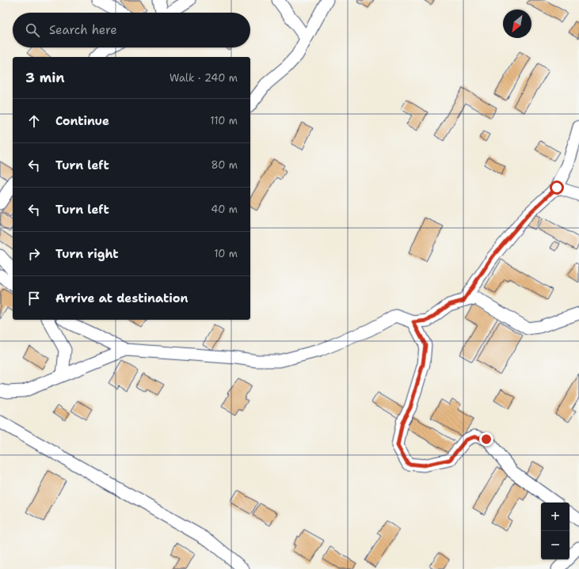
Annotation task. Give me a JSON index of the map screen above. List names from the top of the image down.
{
  "north": "bottom left",
  "page": {
    "search": "Search here",
    "heading": ["3 min", "Walk · 240 m"],
    "list": [
      ["Continue", "110 m"],
      ["Turn left", "80 m"],
      ["Turn left", "40 m"],
      ["Turn right", "10 m"],
      "Arrive at destination"
    ],
    "map_buttons": ["+", "−"]
  }
}
